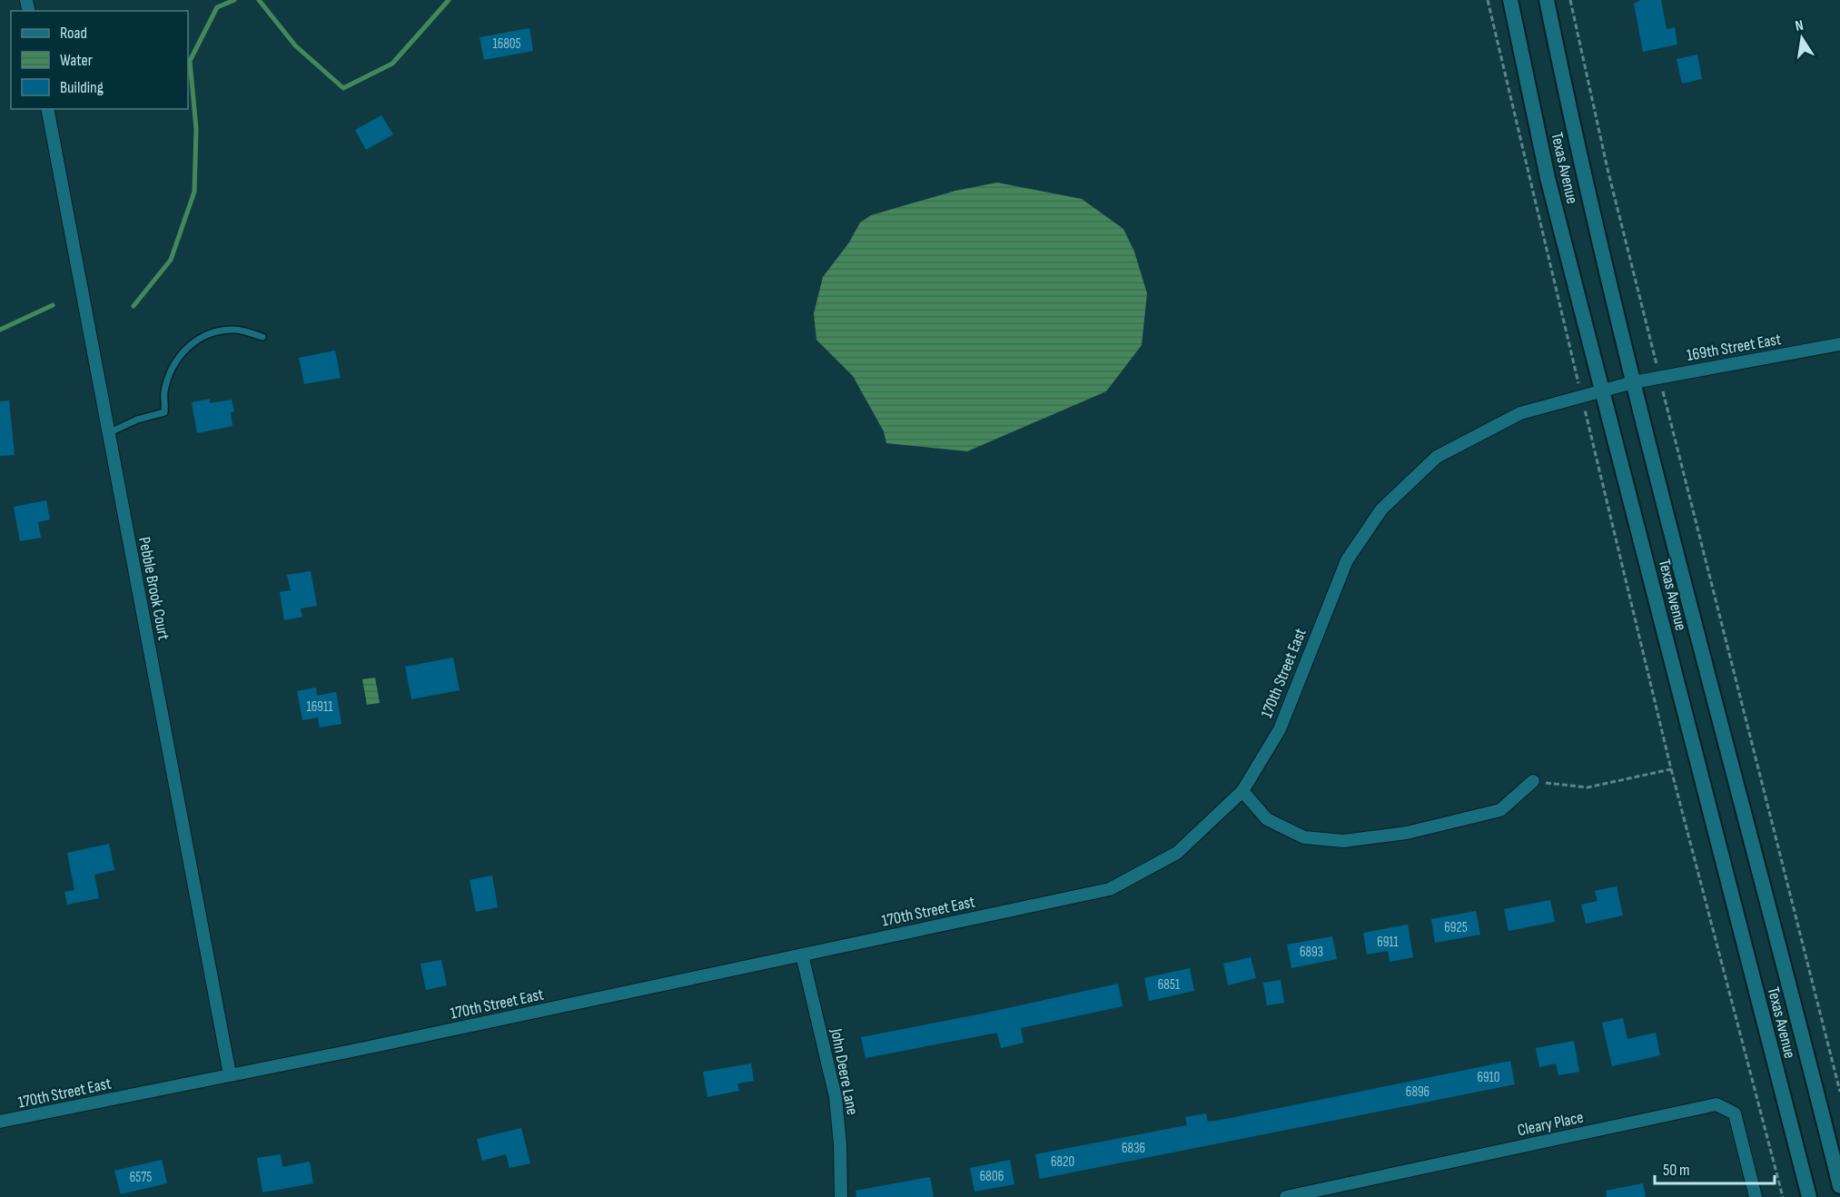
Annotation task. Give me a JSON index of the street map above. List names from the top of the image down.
{
  "streets": {
    "main road": ["Texas Avenue"],
    "street": [
      "169th Street East",
      "Pebble Brook Court",
      "170th Street East",
      "John Deere Lane",
      "Cleary Place"
    ]
  },
  "crossings": [
    ["Texas Avenue", "169th Street East"],
    ["Texas Avenue", "170th Street East"],
    ["169th Street East", "170th Street East"],
    ["Pebble Brook Court", "170th Street East"],
    ["170th Street East", "John Deere Lane"]
  ],
  "house_numbers": [
    "16805",
    "16911",
    "6925",
    "6911",
    "6893",
    "6851",
    "6910",
    "6896",
    "6836",
    "6820",
    "6806",
    "6575"
  ],
  "legend": ["Road", "Water", "Building"],
  "scale_bar": "50 m",
  "north": "top"
}
